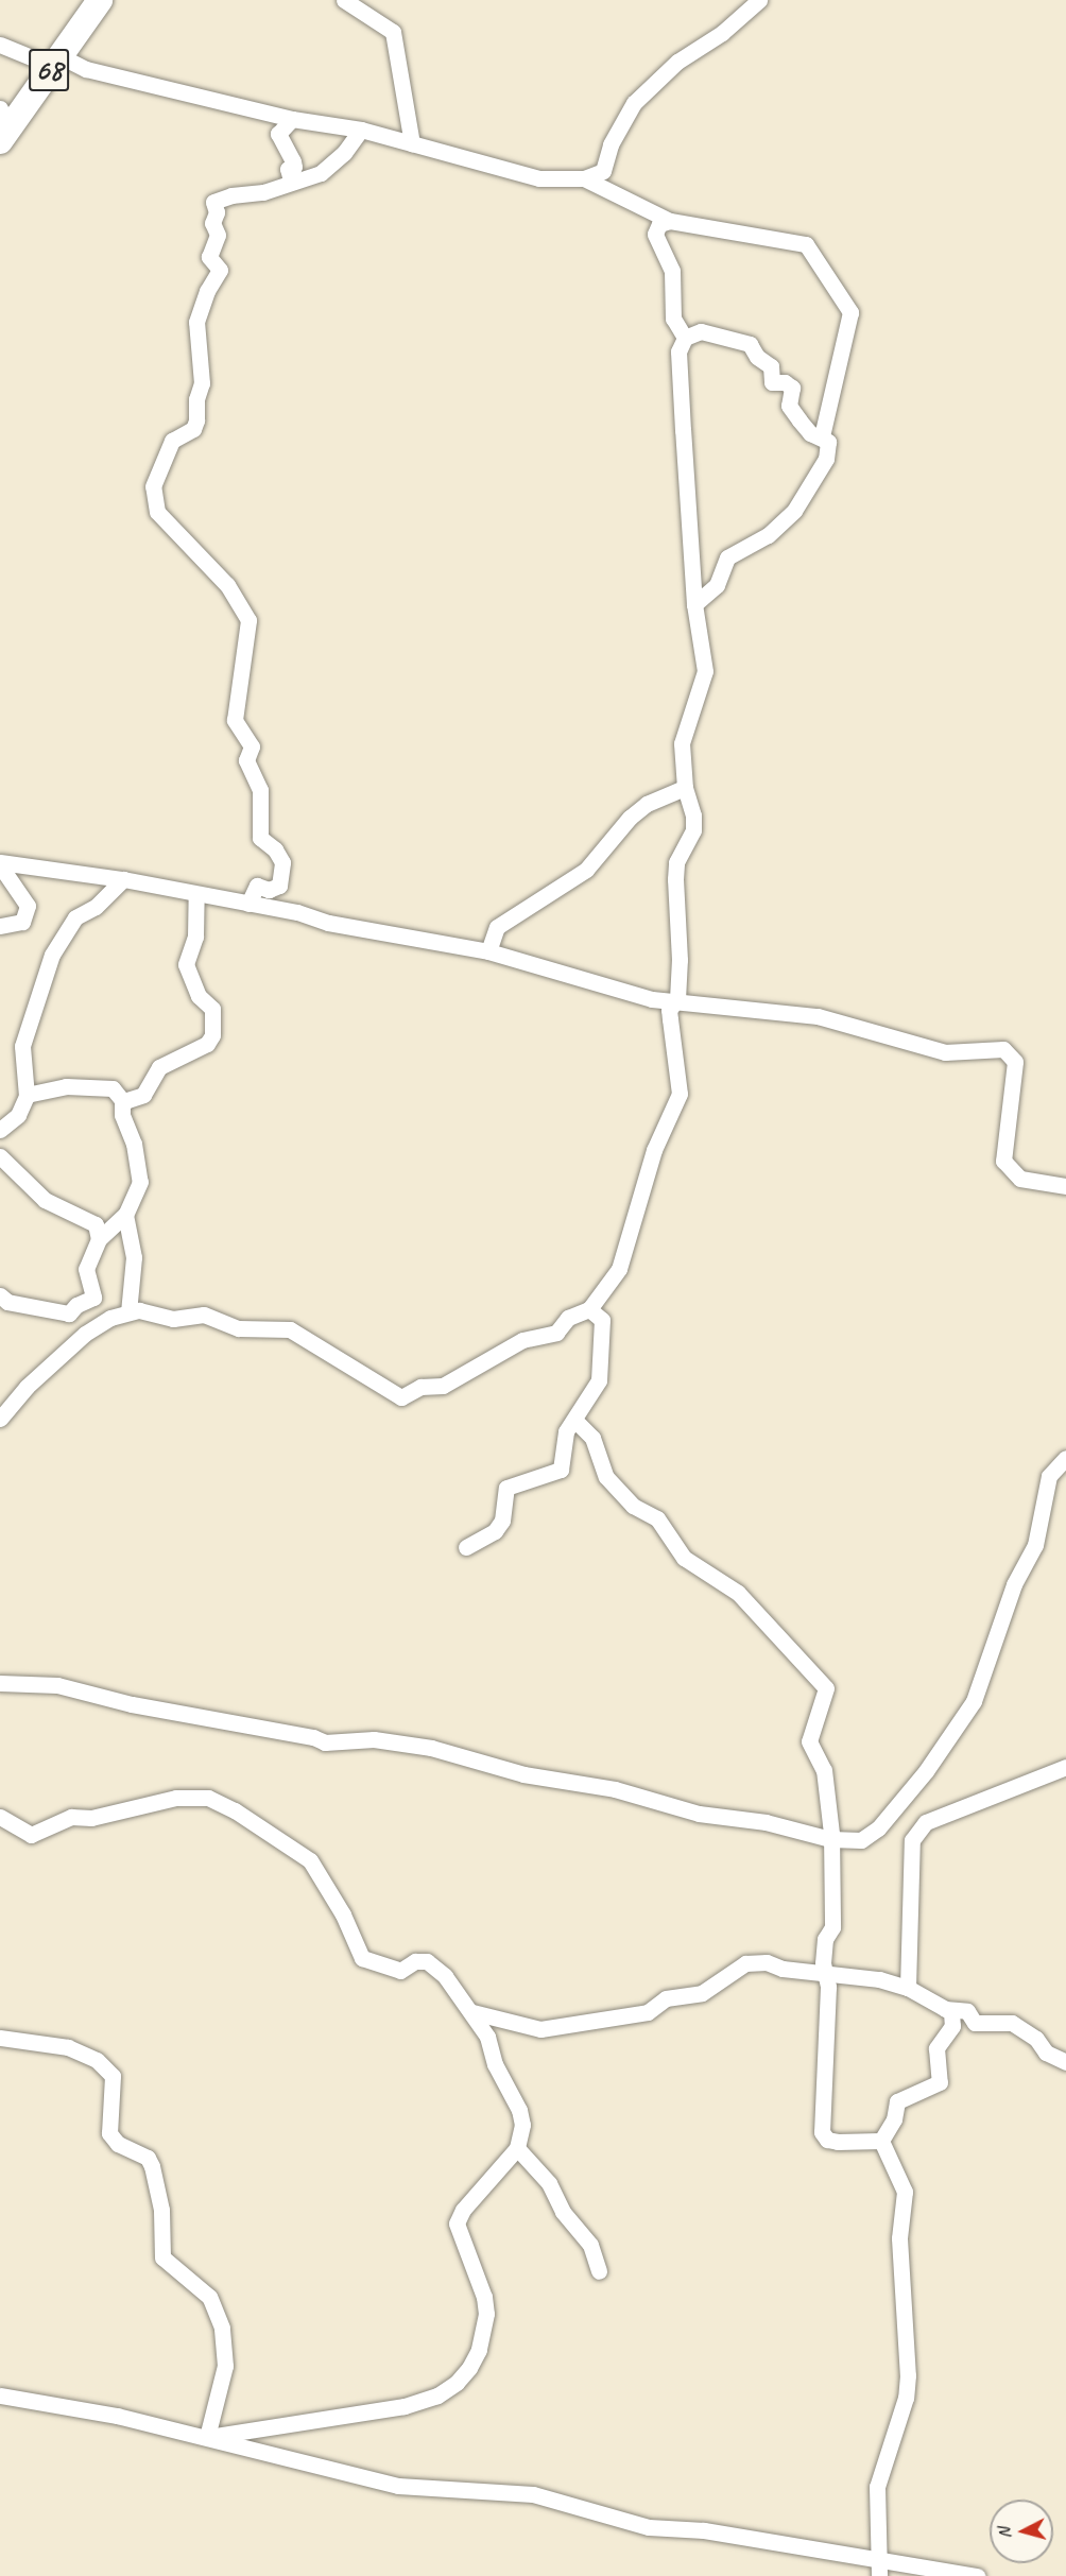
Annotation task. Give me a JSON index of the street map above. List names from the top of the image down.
{
  "streets": {
    "main road": ["68"]
  },
  "north": "left"
}
